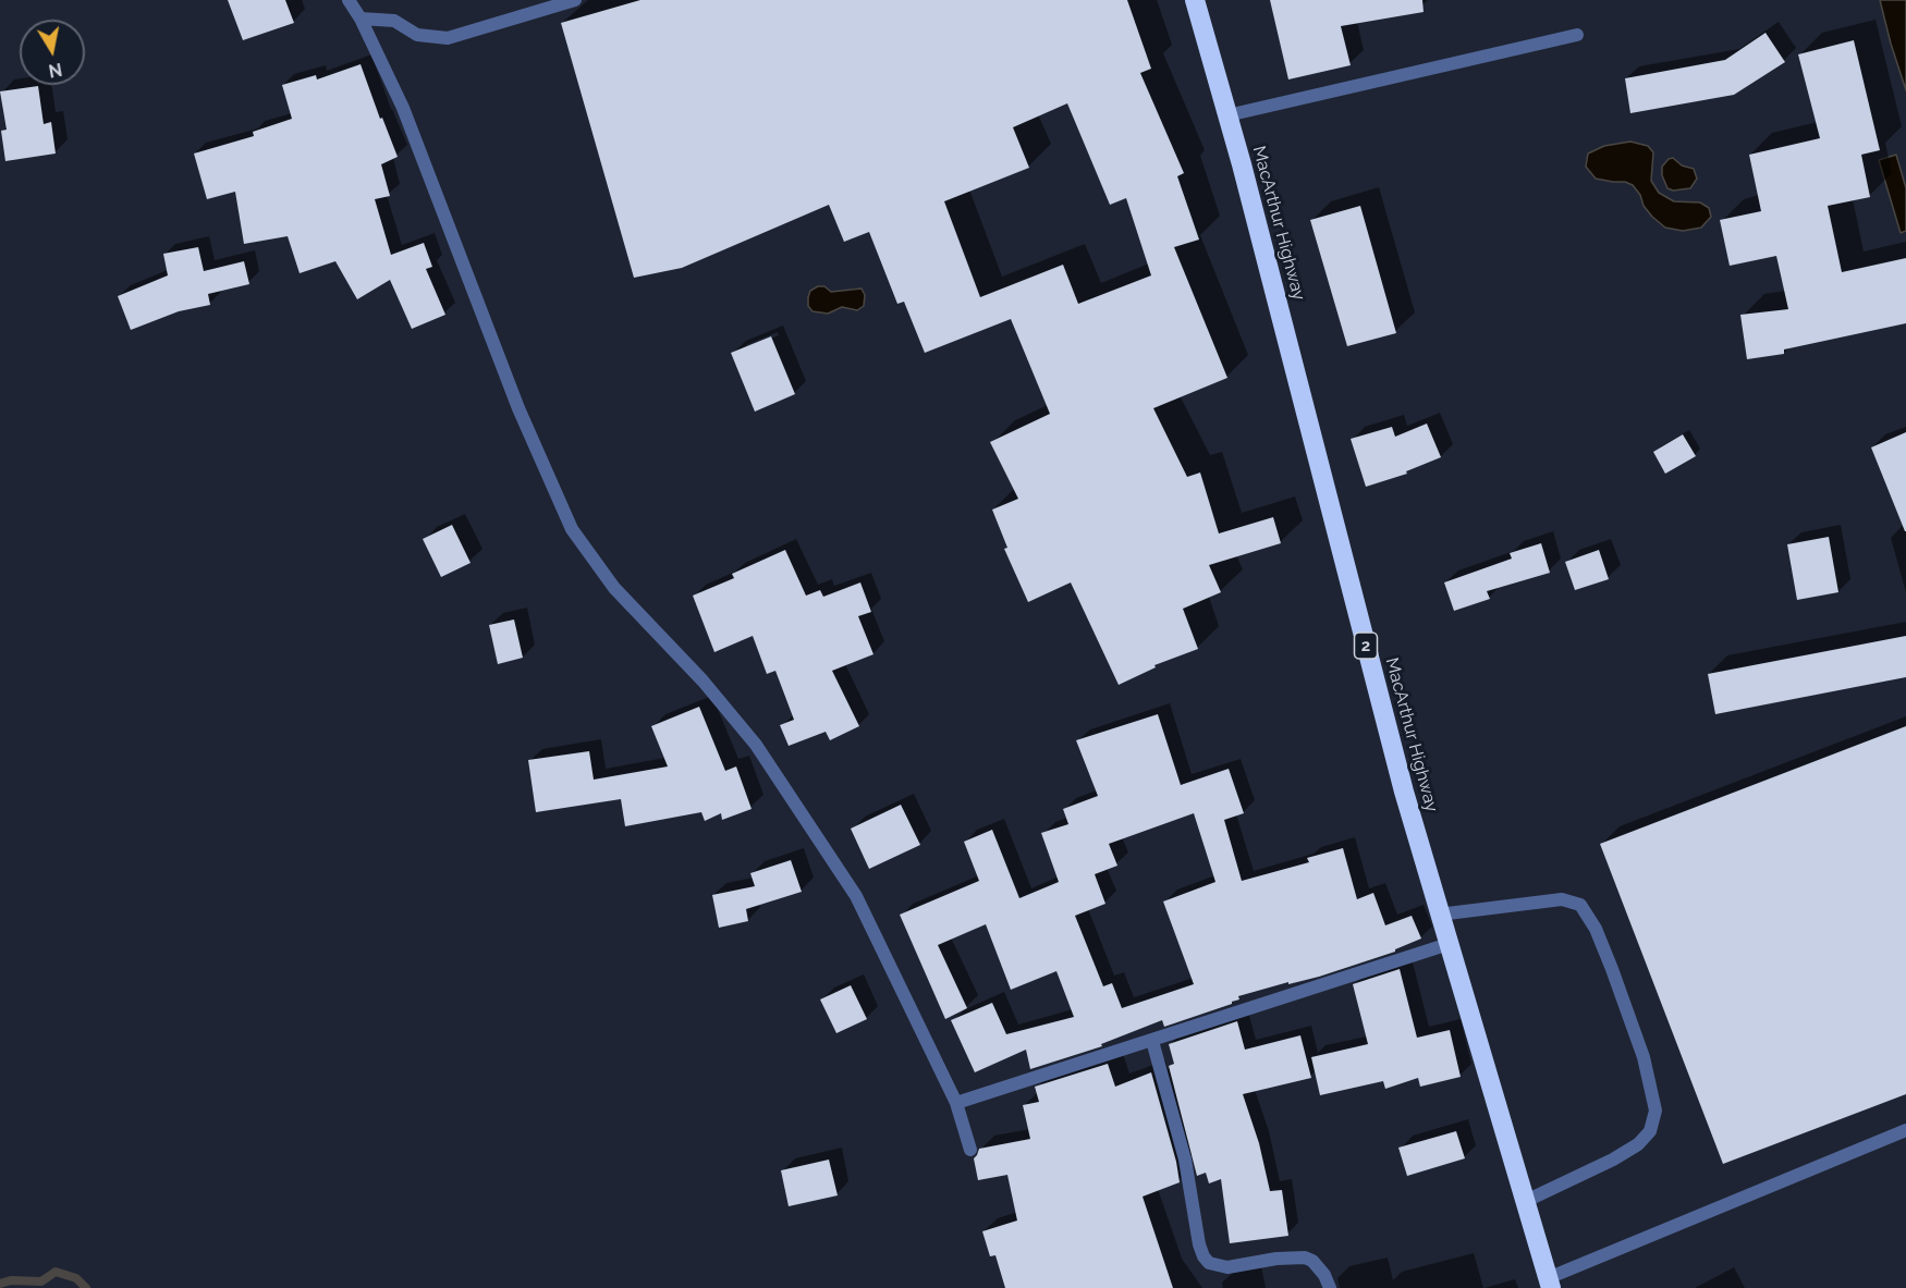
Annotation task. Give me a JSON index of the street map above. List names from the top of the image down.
{
  "streets": {
    "highway": ["MacArthur Highway", "2"]
  },
  "north": "bottom"
}
